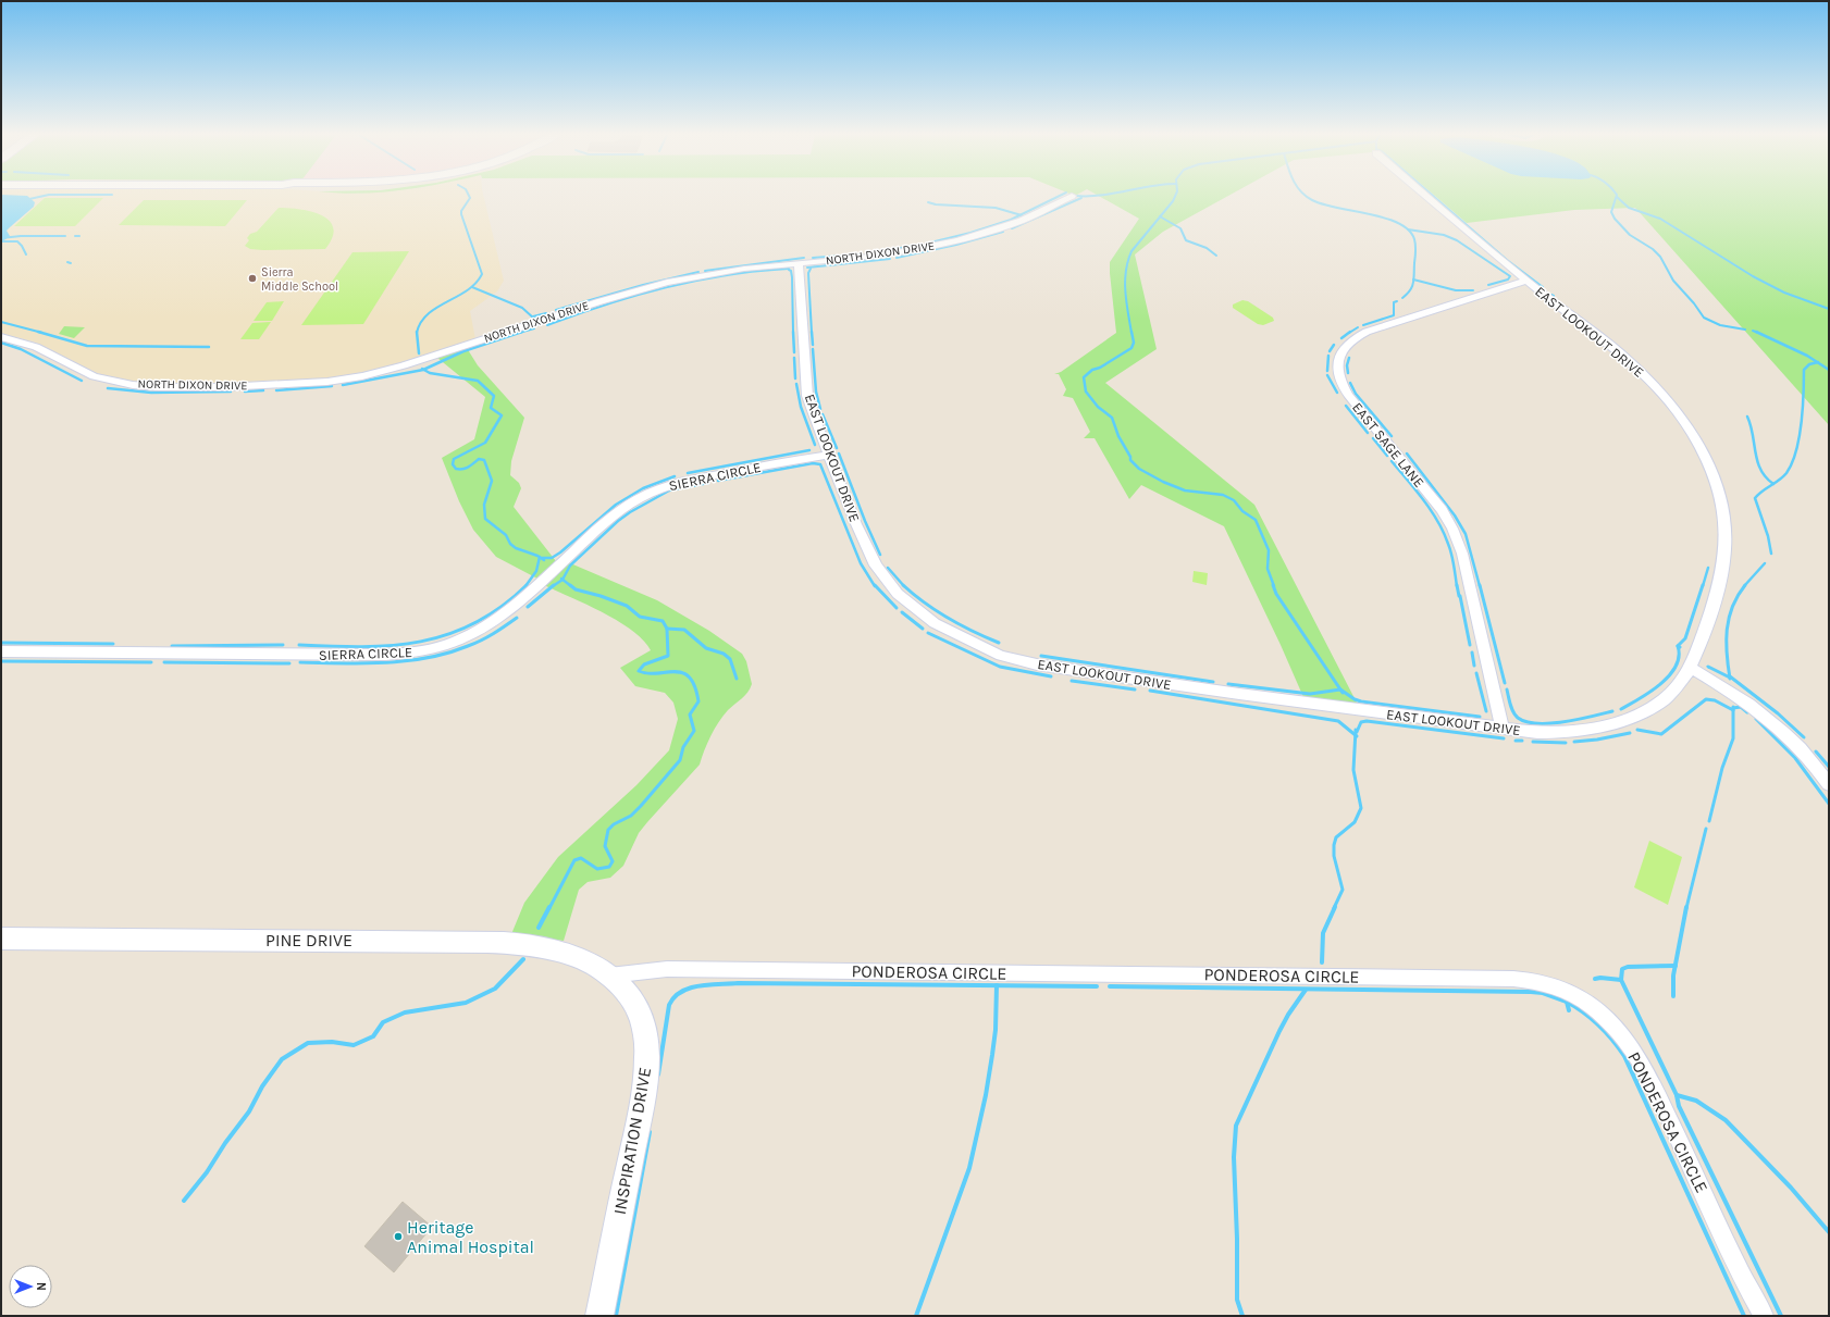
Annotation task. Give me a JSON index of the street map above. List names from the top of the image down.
{
  "streets": {
    "main road": ["PINE DRIVE", "INSPIRATION DRIVE"],
    "street": [
      "NORTH DIXON DRIVE",
      "EAST LOOKOUT DRIVE",
      "EAST SAGE LANE",
      "SIERRA CIRCLE",
      "PONDEROSA CIRCLE"
    ]
  },
  "crossings": [
    ["NORTH DIXON DRIVE", "EAST LOOKOUT DRIVE"],
    ["EAST LOOKOUT DRIVE", "EAST SAGE LANE"],
    ["EAST LOOKOUT DRIVE", "SIERRA CIRCLE"],
    ["PINE DRIVE", "PONDEROSA CIRCLE"],
    ["PINE DRIVE", "INSPIRATION DRIVE"],
    ["PONDEROSA CIRCLE", "INSPIRATION DRIVE"]
  ],
  "places": ["Sierra Middle School", "Heritage Animal Hospital"],
  "north": "right"
}
